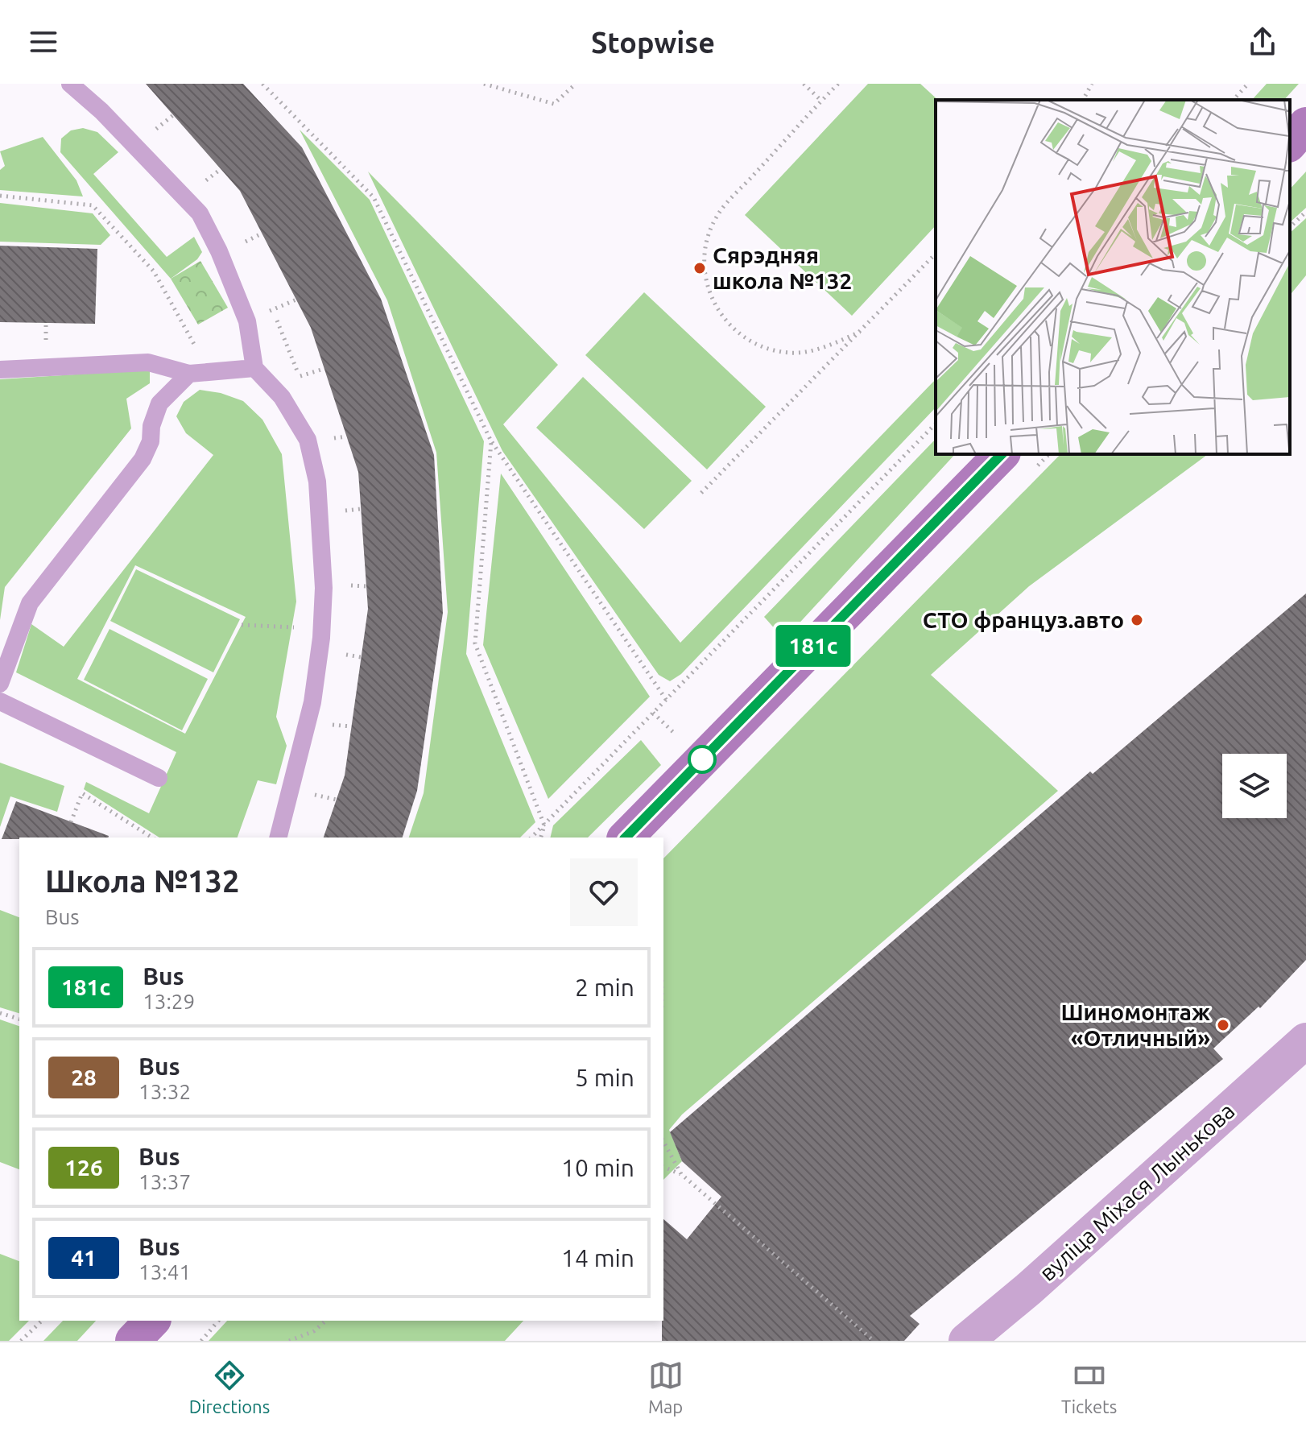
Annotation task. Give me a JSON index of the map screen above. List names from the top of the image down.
{
  "streets": {
    "street": ["вуліца Міхася Лынькова"]
  },
  "places": ["Сярэдняя школа №132", "СТО француз.авто", "Шиномонтаж «Отличный»"],
  "lines": ["bus line 181с"],
  "page": {
    "header": "Stopwise",
    "on_map": "181с",
    "heading": ["Школа №132", "Bus"],
    "list": [
      {
        "mark": "181с",
        "name": "Bus",
        "note": "13:29",
        "value": "2 min"
      },
      {
        "mark": "28",
        "name": "Bus",
        "note": "13:32",
        "value": "5 min"
      },
      {
        "mark": "126",
        "name": "Bus",
        "note": "13:37",
        "value": "10 min"
      },
      {
        "mark": "41",
        "name": "Bus",
        "note": "13:41",
        "value": "14 min"
      }
    ],
    "tabs": ["Directions", "Map", "Tickets"]
  }
}
